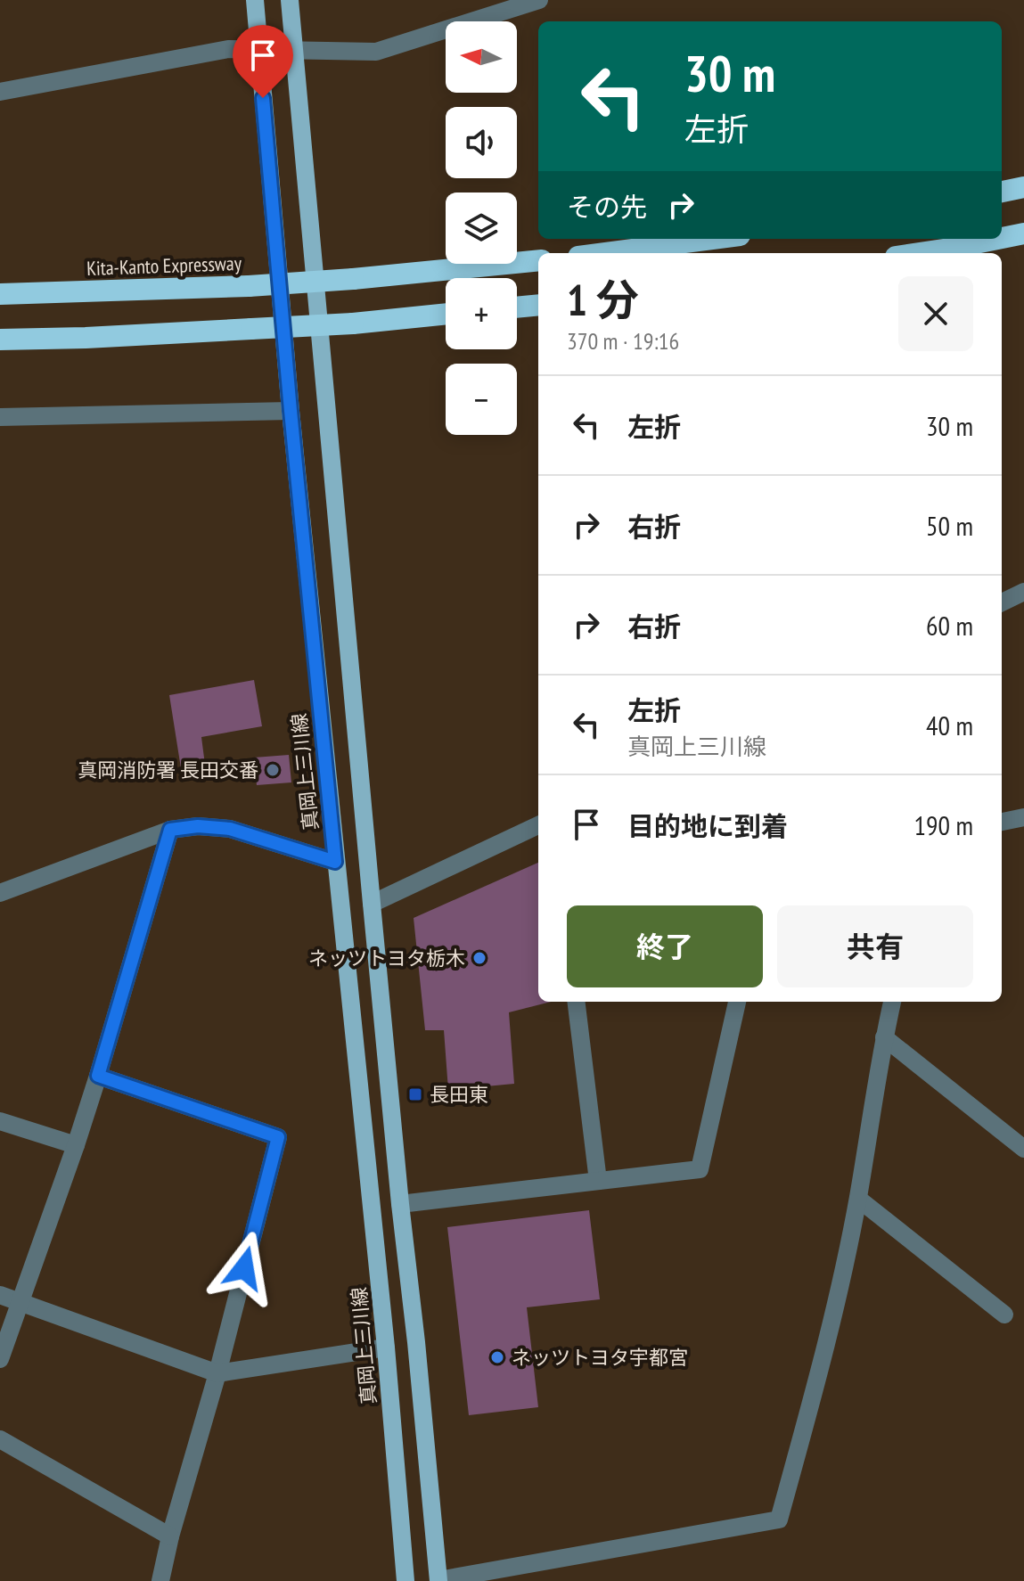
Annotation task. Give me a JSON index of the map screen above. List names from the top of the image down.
{
  "streets": {
    "highway": ["Kita-Kanto Expressway"],
    "main road": ["真岡上三川線"]
  },
  "places": {
    "other": ["真岡消防署 長田交番", "ネッツトヨタ栃木", "ネッツトヨタ宇都宮"],
    "transit": ["長田東"]
  },
  "north": "left",
  "page": {
    "map_buttons": ["+", "−"],
    "turn": ["30 m", "左折"],
    "then": "その先",
    "heading": ["1 分", "370 m · 19:16"],
    "list": [
      {
        "name": "左折",
        "value": "30 m"
      },
      {
        "name": "右折",
        "value": "50 m"
      },
      {
        "name": "右折",
        "value": "60 m"
      },
      {
        "name": "左折",
        "note": "真岡上三川線",
        "value": "40 m"
      },
      {
        "name": "目的地に到着",
        "value": "190 m"
      }
    ],
    "buttons": ["終了", "共有"]
  }
}
